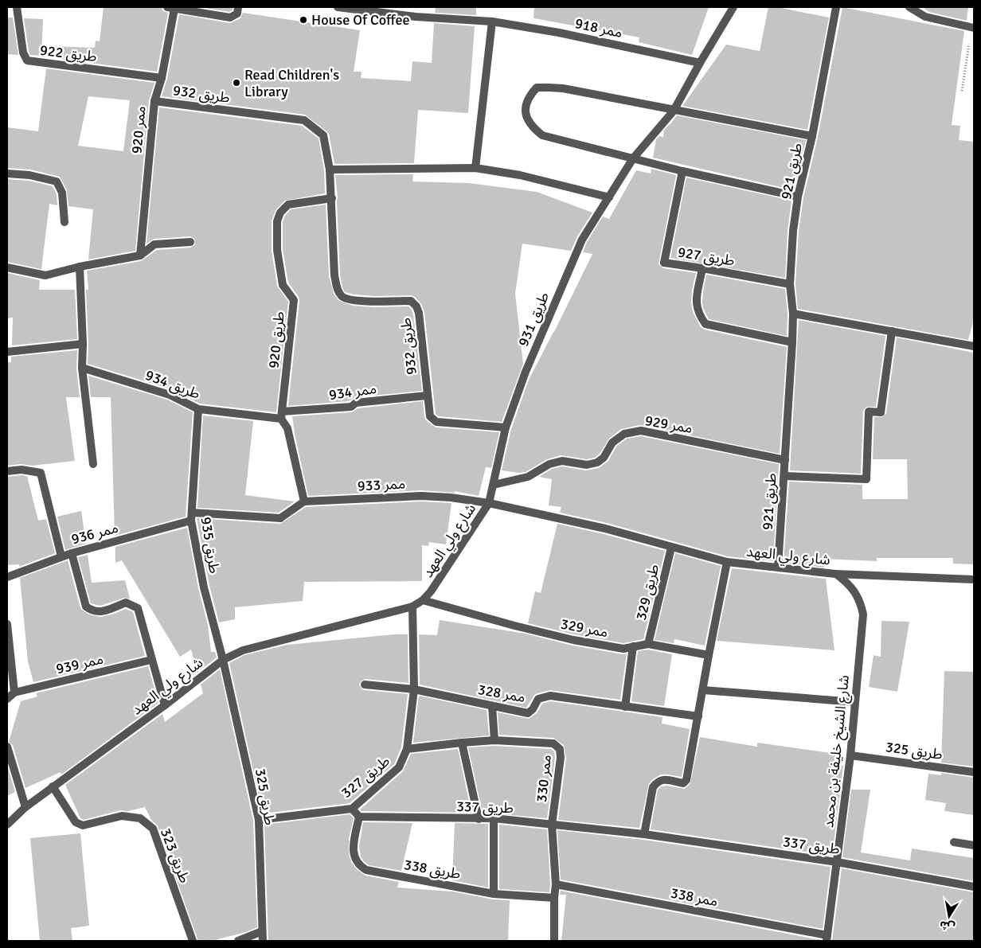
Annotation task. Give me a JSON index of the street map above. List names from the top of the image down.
{
  "streets": {
    "street": [
      "ممر 918",
      "طريق 922",
      "طريق 932",
      "ممر 920",
      "طريق 921",
      "طريق 927",
      "طريق 931",
      "طريق 920",
      "طريق 934",
      "ممر 934",
      "ممر 929",
      "ممر 933",
      "ممر 936",
      "شارع ولي العهد",
      "طريق 935",
      "طريق 329",
      "ممر 329",
      "ممر 939",
      "ممر 328",
      "طريق 325",
      "شارع الشيخ خليفة بن محمد",
      "طريق 327",
      "ممر 330",
      "طريق 337",
      "طريق 323",
      "طريق 338",
      "ممر 338"
    ]
  },
  "crossings": [
    ["ممر 918", "طريق 931"],
    ["طريق 922", "ممر 920"],
    ["طريق 932", "ممر 920"],
    ["طريق 932", "طريق 931"],
    ["طريق 932", "طريق 920"],
    ["طريق 932", "ممر 934"],
    ["طريق 921", "طريق 927"],
    ["طريق 921", "ممر 929"],
    ["طريق 921", "شارع ولي العهد"],
    ["طريق 931", "ممر 929"],
    ["طريق 931", "ممر 933"],
    ["طريق 931", "شارع ولي العهد"],
    ["طريق 920", "طريق 934"],
    ["طريق 920", "ممر 934"],
    ["طريق 934", "ممر 934"],
    ["طريق 934", "طريق 935"],
    ["ممر 933", "شارع ولي العهد"],
    ["ممر 936", "طريق 935"],
    ["شارع ولي العهد", "طريق 935"],
    ["شارع ولي العهد", "طريق 329"],
    ["شارع ولي العهد", "ممر 329"],
    ["شارع ولي العهد", "طريق 325"],
    ["شارع ولي العهد", "شارع الشيخ خليفة بن محمد"],
    ["شارع ولي العهد", "طريق 327"],
    ["شارع ولي العهد", "طريق 323"],
    ["طريق 935", "طريق 325"],
    ["طريق 329", "ممر 329"],
    ["ممر 328", "طريق 327"],
    ["طريق 325", "شارع الشيخ خليفة بن محمد"],
    ["طريق 325", "طريق 327"],
    ["شارع الشيخ خليفة بن محمد", "طريق 337"],
    ["شارع الشيخ خليفة بن محمد", "ممر 338"],
    ["طريق 327", "ممر 330"],
    ["ممر 330", "طريق 337"],
    ["ممر 330", "طريق 338"],
    ["ممر 330", "ممر 338"],
    ["طريق 337", "طريق 338"]
  ],
  "places": ["House Of Coffee", "Read Children's Library"],
  "north": "bottom"
}
